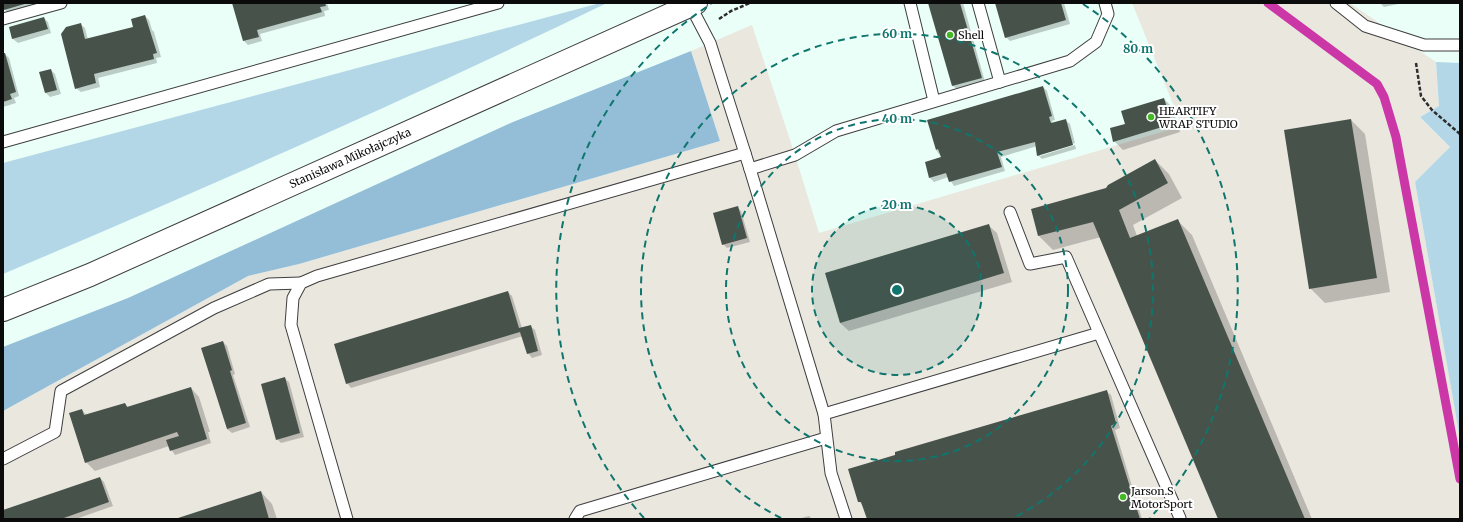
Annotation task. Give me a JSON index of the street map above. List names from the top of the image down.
{
  "streets": {
    "street": ["Stanisława Mikołajczyka"]
  },
  "places": ["Shell", "HEARTIFY WRAP STUDIO", "Jarson.S MotorSport"],
  "rings": [
    "60 m",
    "80 m",
    "40 m",
    "20 m"
  ]
}
